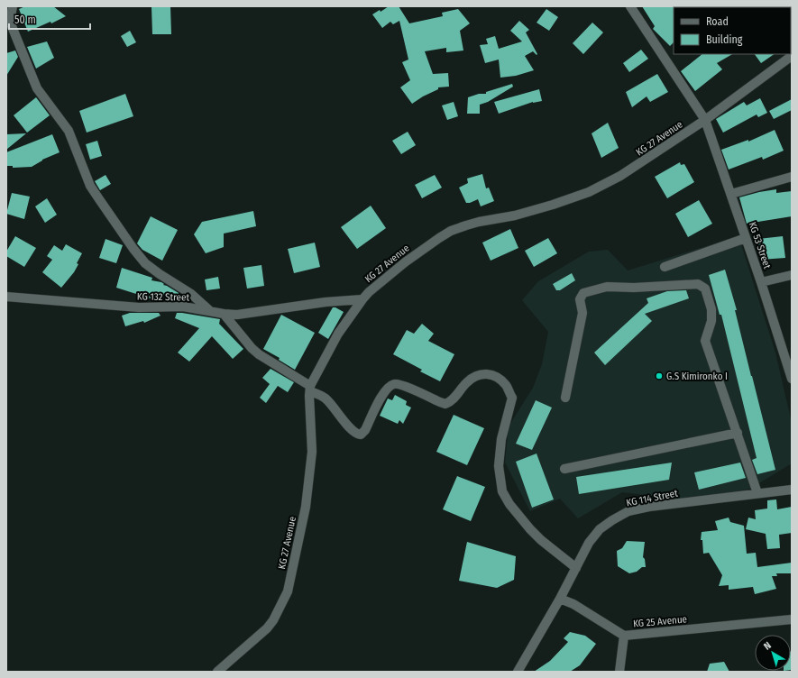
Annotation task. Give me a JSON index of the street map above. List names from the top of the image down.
{
  "streets": {
    "street": [
      "KG 27 Avenue",
      "KG 53 Street",
      "KG 132 Street",
      "KG 114 Street",
      "KG 25 Avenue"
    ]
  },
  "crossings": [
    ["KG 27 Avenue", "KG 53 Street"],
    ["KG 27 Avenue", "KG 132 Street"],
    ["KG 114 Street", "KG 25 Avenue"]
  ],
  "places": ["G.S Kimironko I"],
  "legend": ["Road", "Building"],
  "scale_bar": "50 m",
  "north": "top left"
}
